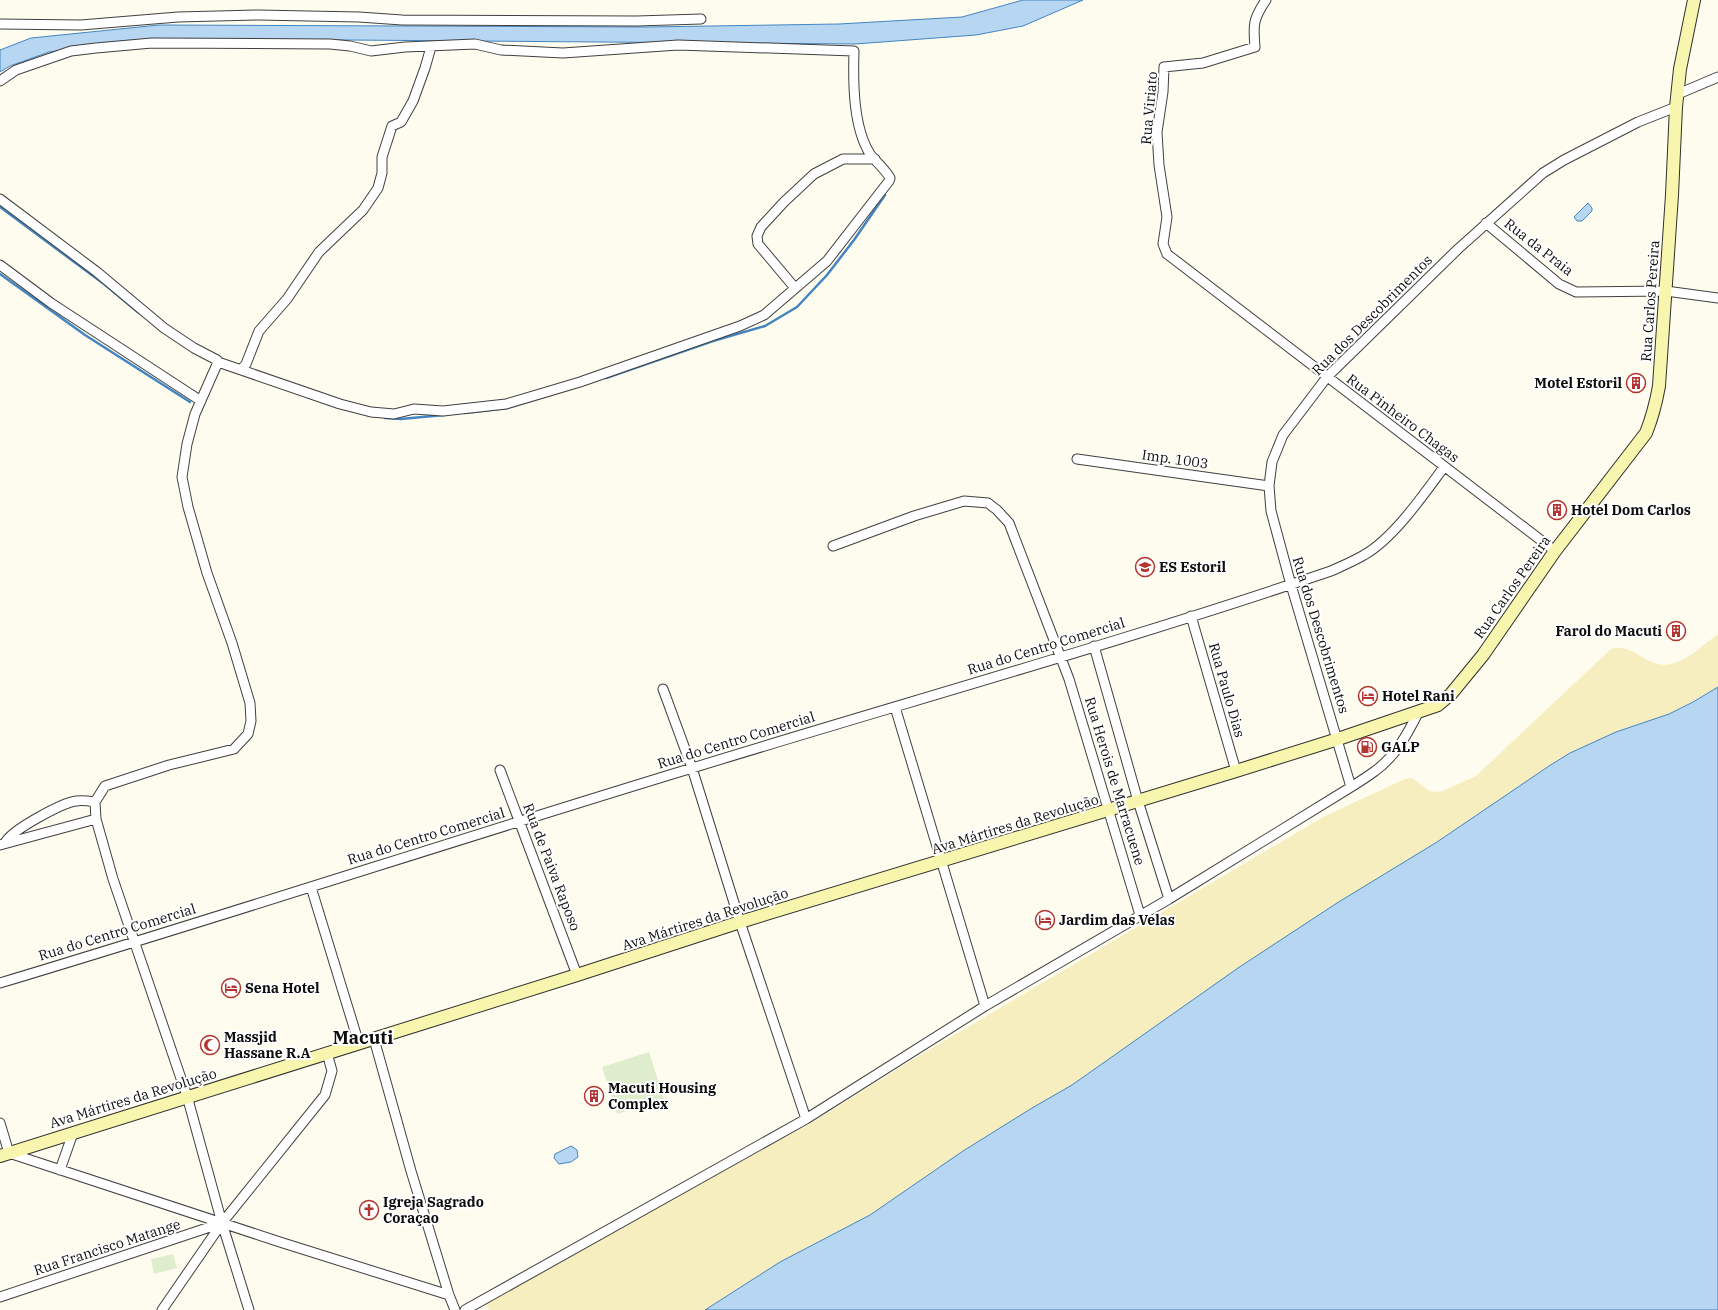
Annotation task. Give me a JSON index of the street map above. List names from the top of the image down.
{
  "streets": {
    "street": [
      "Rua Viriato",
      "Rua da Praia",
      "Rua Carlos Pereira",
      "Rua dos Descobrimentos",
      "Rua Pinheiro Chagas",
      "Imp. 1003",
      "Rua do Centro Comercial",
      "Rua Paulo Dias",
      "Rua Herois de Marracuene",
      "Ava Mártires da Revolução",
      "Rua de Paiva Raposo",
      "Rua Francisco Matange"
    ]
  },
  "crossings": [
    ["Rua Viriato", "Rua Pinheiro Chagas"],
    ["Rua da Praia", "Rua Carlos Pereira"],
    ["Rua da Praia", "Rua dos Descobrimentos"],
    ["Rua Carlos Pereira", "Rua dos Descobrimentos"],
    ["Rua Carlos Pereira", "Rua Pinheiro Chagas"],
    ["Rua Carlos Pereira", "Ava Mártires da Revolução"],
    ["Rua dos Descobrimentos", "Rua Pinheiro Chagas"],
    ["Rua dos Descobrimentos", "Imp. 1003"],
    ["Rua dos Descobrimentos", "Rua do Centro Comercial"],
    ["Rua dos Descobrimentos", "Ava Mártires da Revolução"],
    ["Rua Pinheiro Chagas", "Rua do Centro Comercial"],
    ["Rua do Centro Comercial", "Rua Paulo Dias"],
    ["Rua do Centro Comercial", "Rua Herois de Marracuene"],
    ["Rua do Centro Comercial", "Rua de Paiva Raposo"],
    ["Rua Paulo Dias", "Ava Mártires da Revolução"],
    ["Rua Herois de Marracuene", "Ava Mártires da Revolução"],
    ["Ava Mártires da Revolução", "Rua de Paiva Raposo"]
  ],
  "districts": ["Macuti"],
  "places": {
    "building": [
      "Motel Estoril",
      "Hotel Dom Carlos",
      "Farol do Macuti",
      "Macuti Housing Complex"
    ],
    "school or university": ["ES Estoril"],
    "hotel": ["Hotel Rani", "Jardim das Velas", "Sena Hotel"],
    "fuel station": ["GALP"],
    "mosque": ["Massjid Hassane R.A"],
    "church": ["Igreja Sagrado Coraçao"]
  }
}
